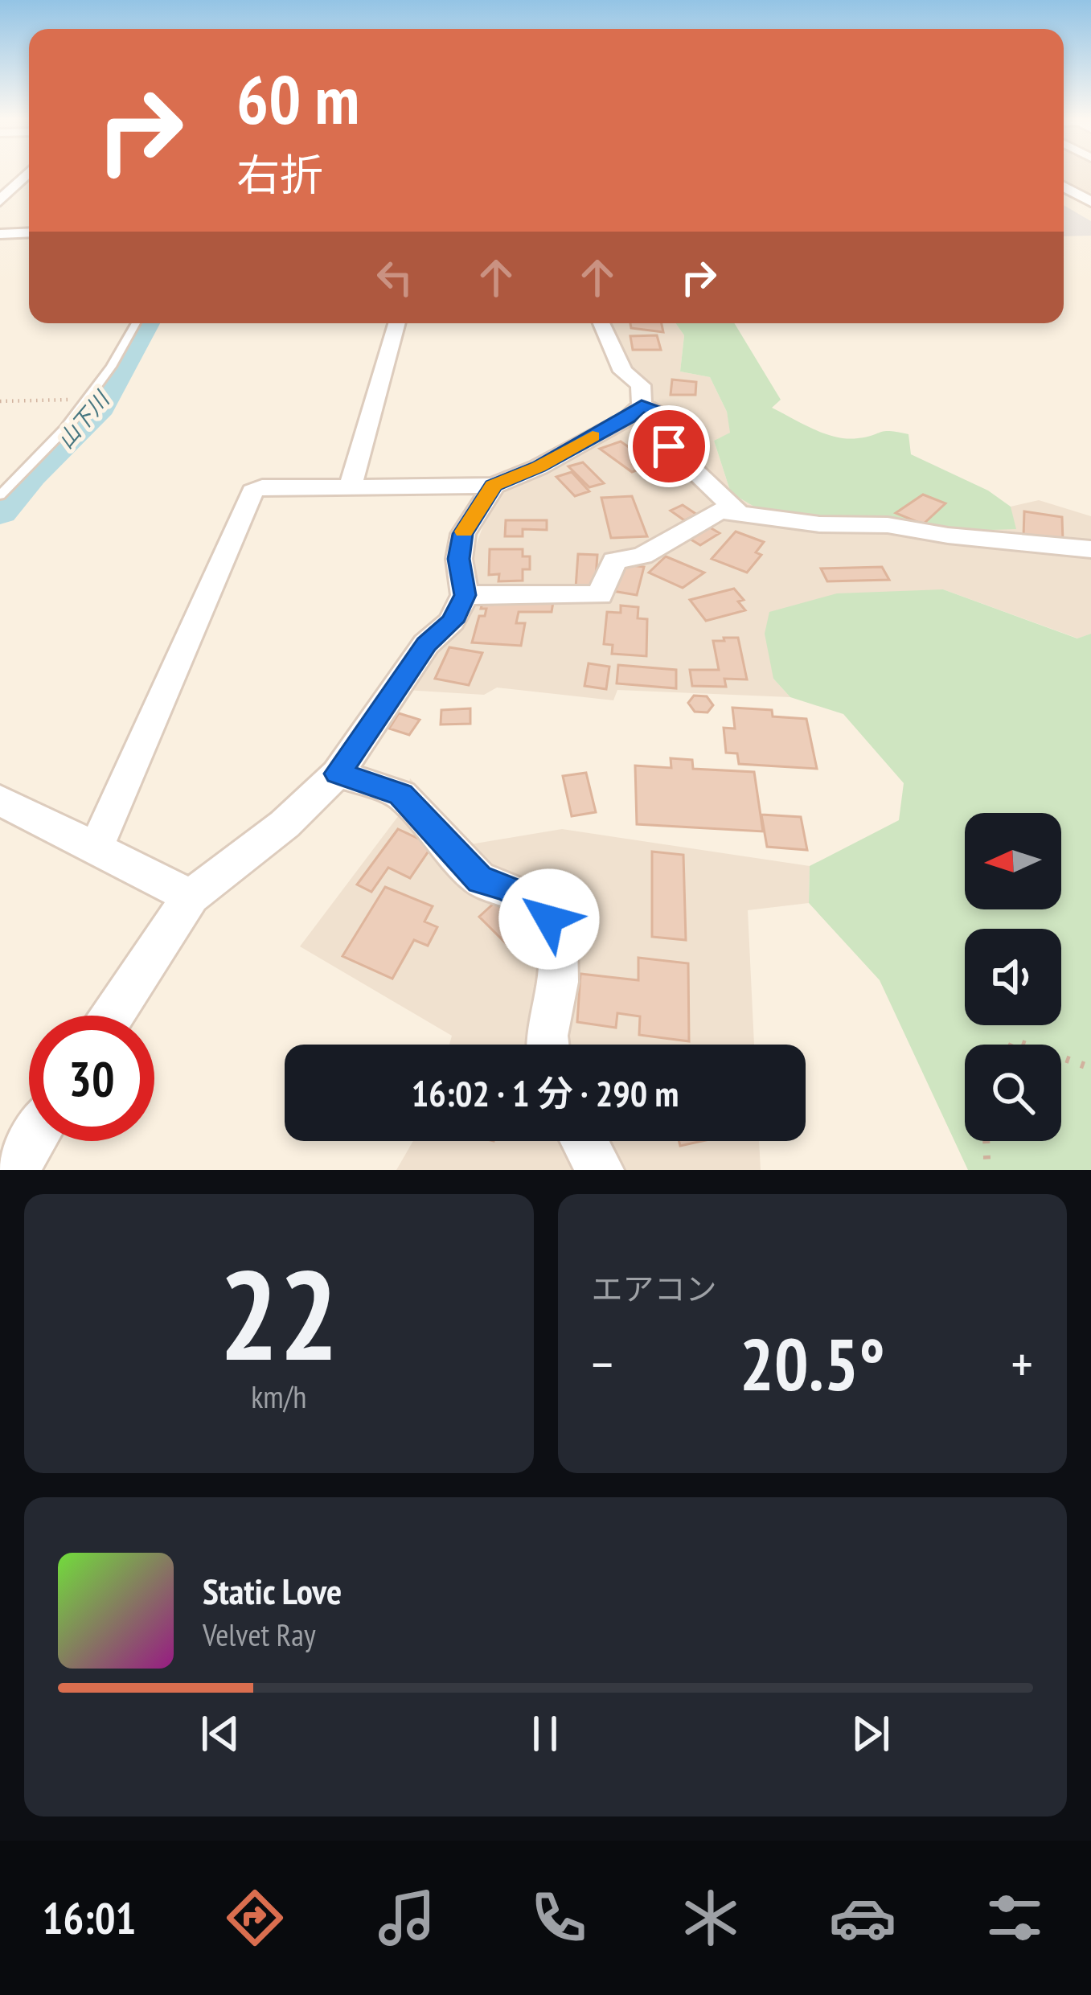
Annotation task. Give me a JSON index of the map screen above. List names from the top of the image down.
{
  "water": ["山下川"],
  "north": "left",
  "page": {
    "turn": ["60 m", "右折"],
    "limit": "30",
    "trip": "16:02 · 1 分 · 290 m",
    "tile": [
      ["22", "km/h"],
      "エアコン"
    ],
    "heat": ["−", "20.5°", "+"],
    "song": ["Static Love", "Velvet Ray"],
    "tabs": "16:01"
  }
}
